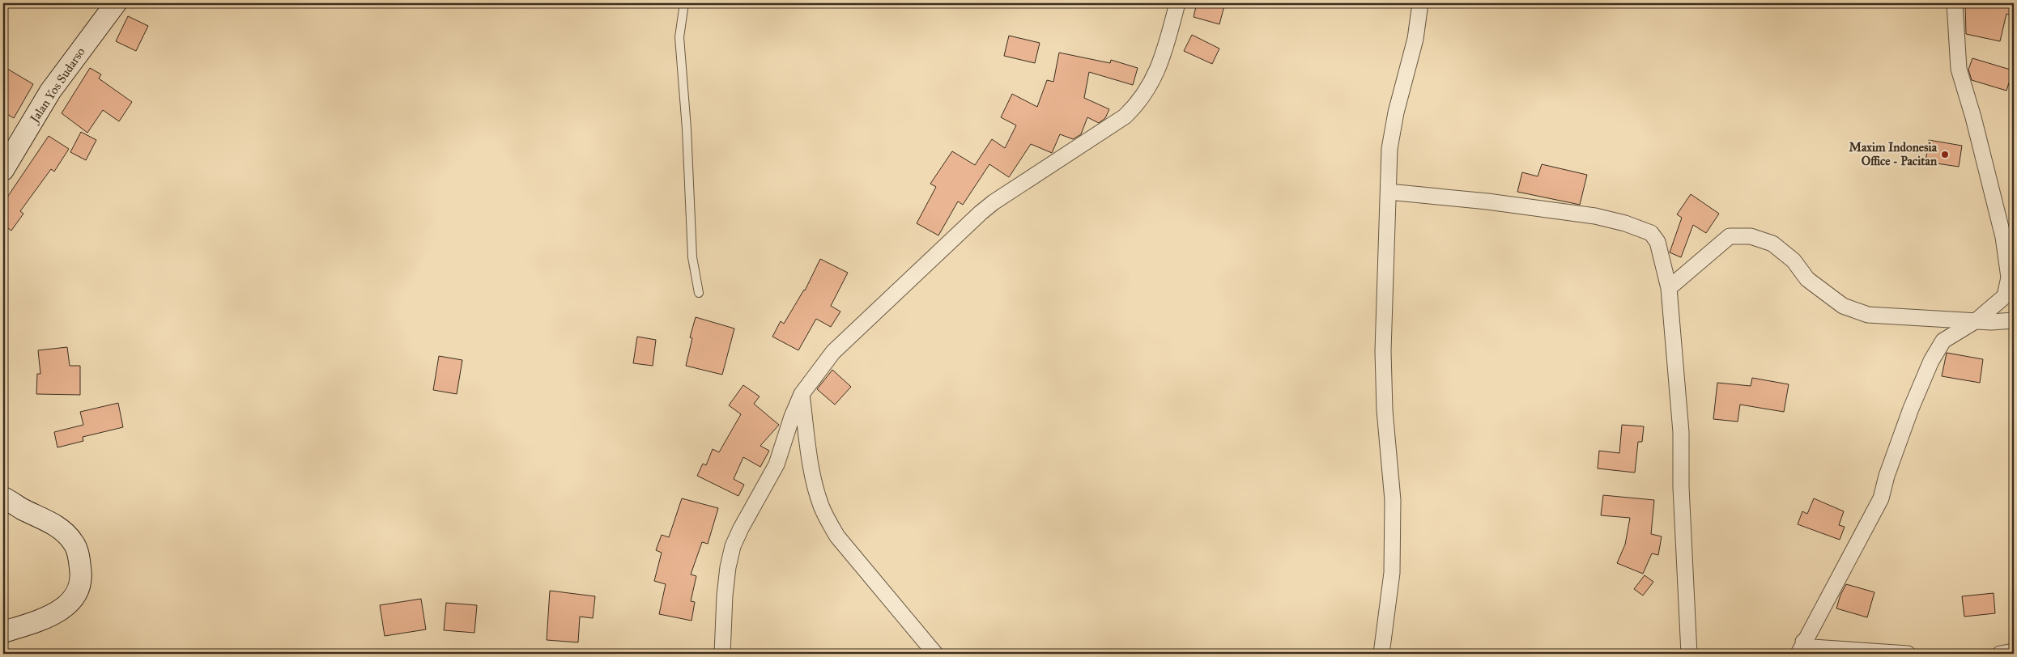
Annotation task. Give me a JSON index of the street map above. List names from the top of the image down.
{
  "streets": {
    "main road": ["Jalan Yos Sudarso"]
  },
  "places": ["Maxim Indonesia Office - Pacitan"]
}
